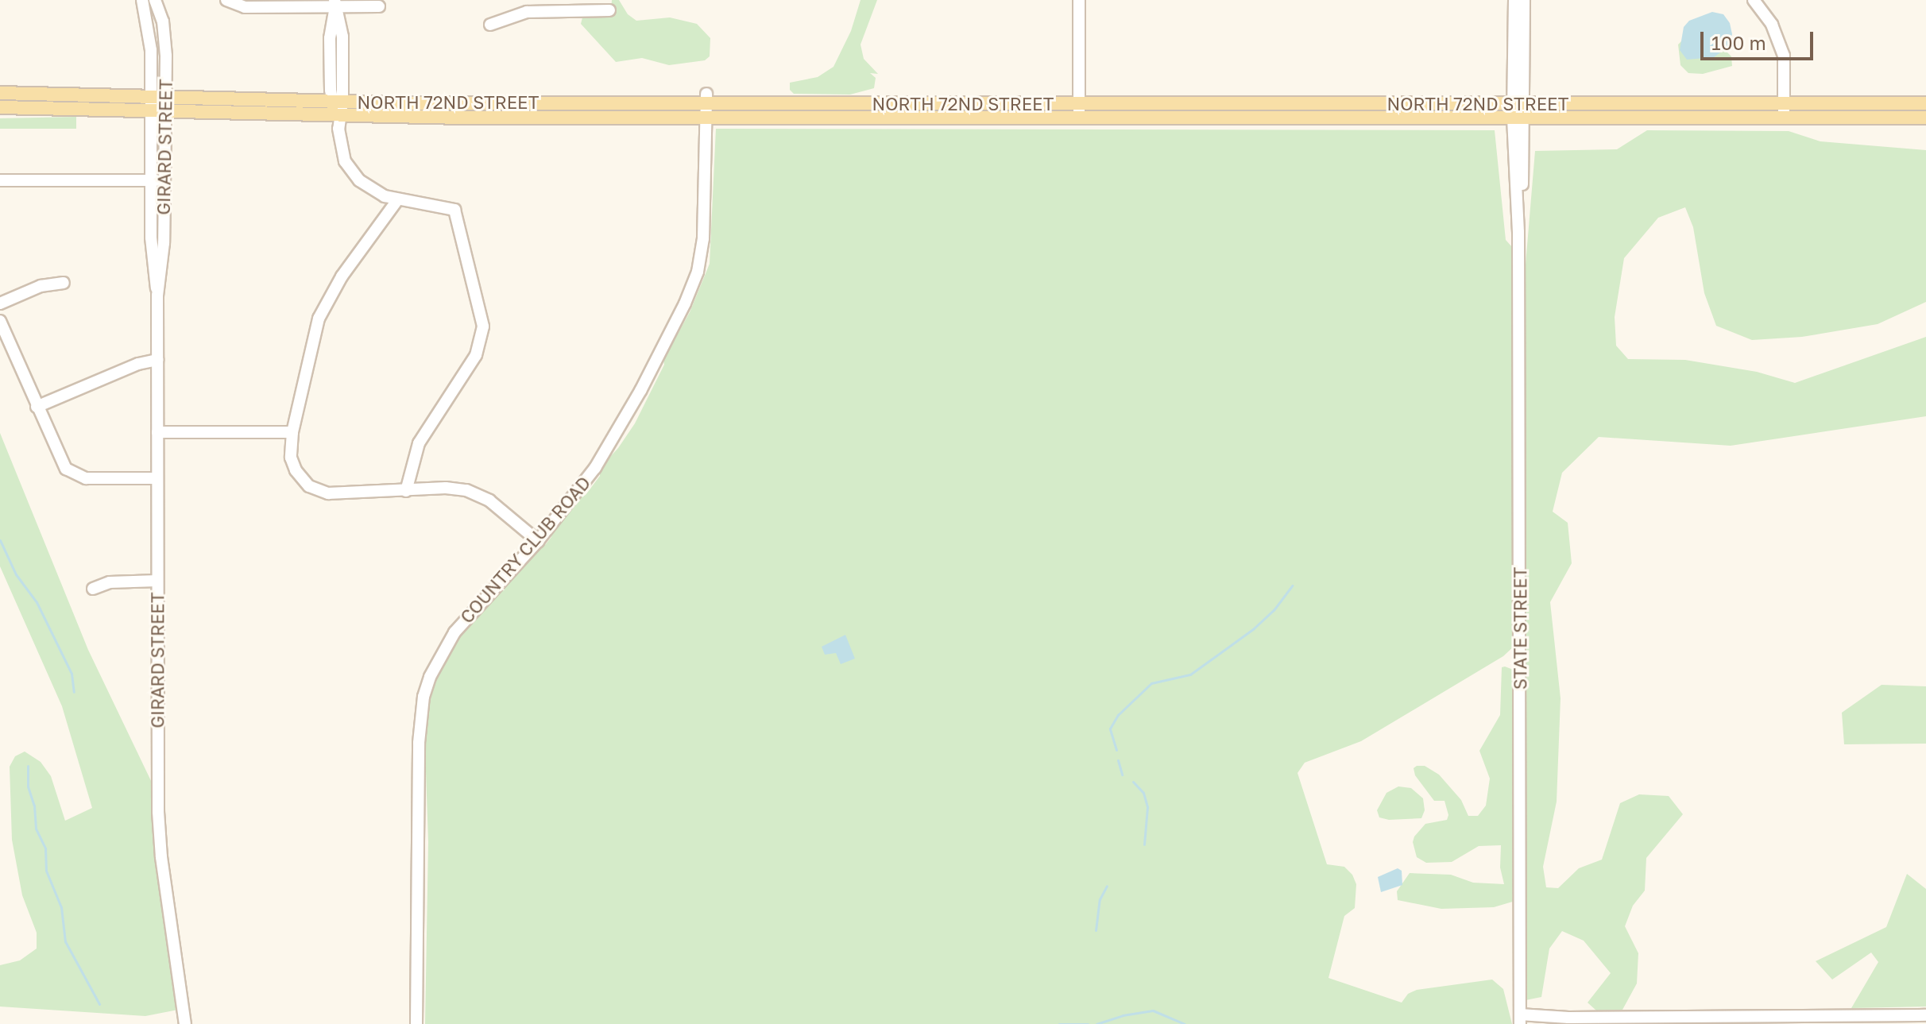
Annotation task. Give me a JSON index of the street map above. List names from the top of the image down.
{
  "streets": {
    "main road": ["NORTH 72ND STREET"],
    "street": ["GIRARD STREET", "COUNTRY CLUB ROAD", "STATE STREET"]
  },
  "crossings": [
    ["NORTH 72ND STREET", "GIRARD STREET"],
    ["NORTH 72ND STREET", "COUNTRY CLUB ROAD"],
    ["NORTH 72ND STREET", "STATE STREET"]
  ],
  "scale_bar": "100 m"
}
